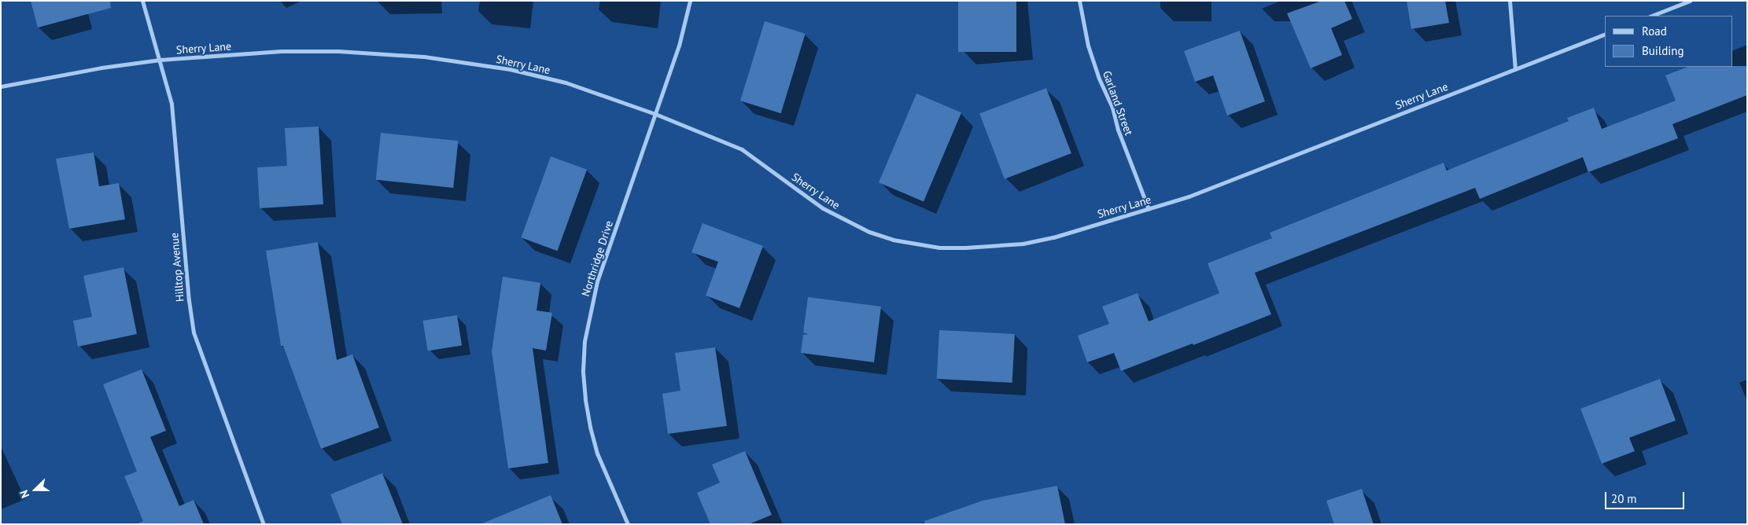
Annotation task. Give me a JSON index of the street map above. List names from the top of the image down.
{
  "streets": {
    "street": [
      "Sherry Lane",
      "Garland Street",
      "Northridge Drive",
      "Hilltop Avenue"
    ]
  },
  "crossings": [
    ["Sherry Lane", "Garland Street"],
    ["Sherry Lane", "Northridge Drive"],
    ["Sherry Lane", "Hilltop Avenue"]
  ],
  "legend": ["Road", "Building"],
  "scale_bar": "20 m",
  "north": "left"
}
